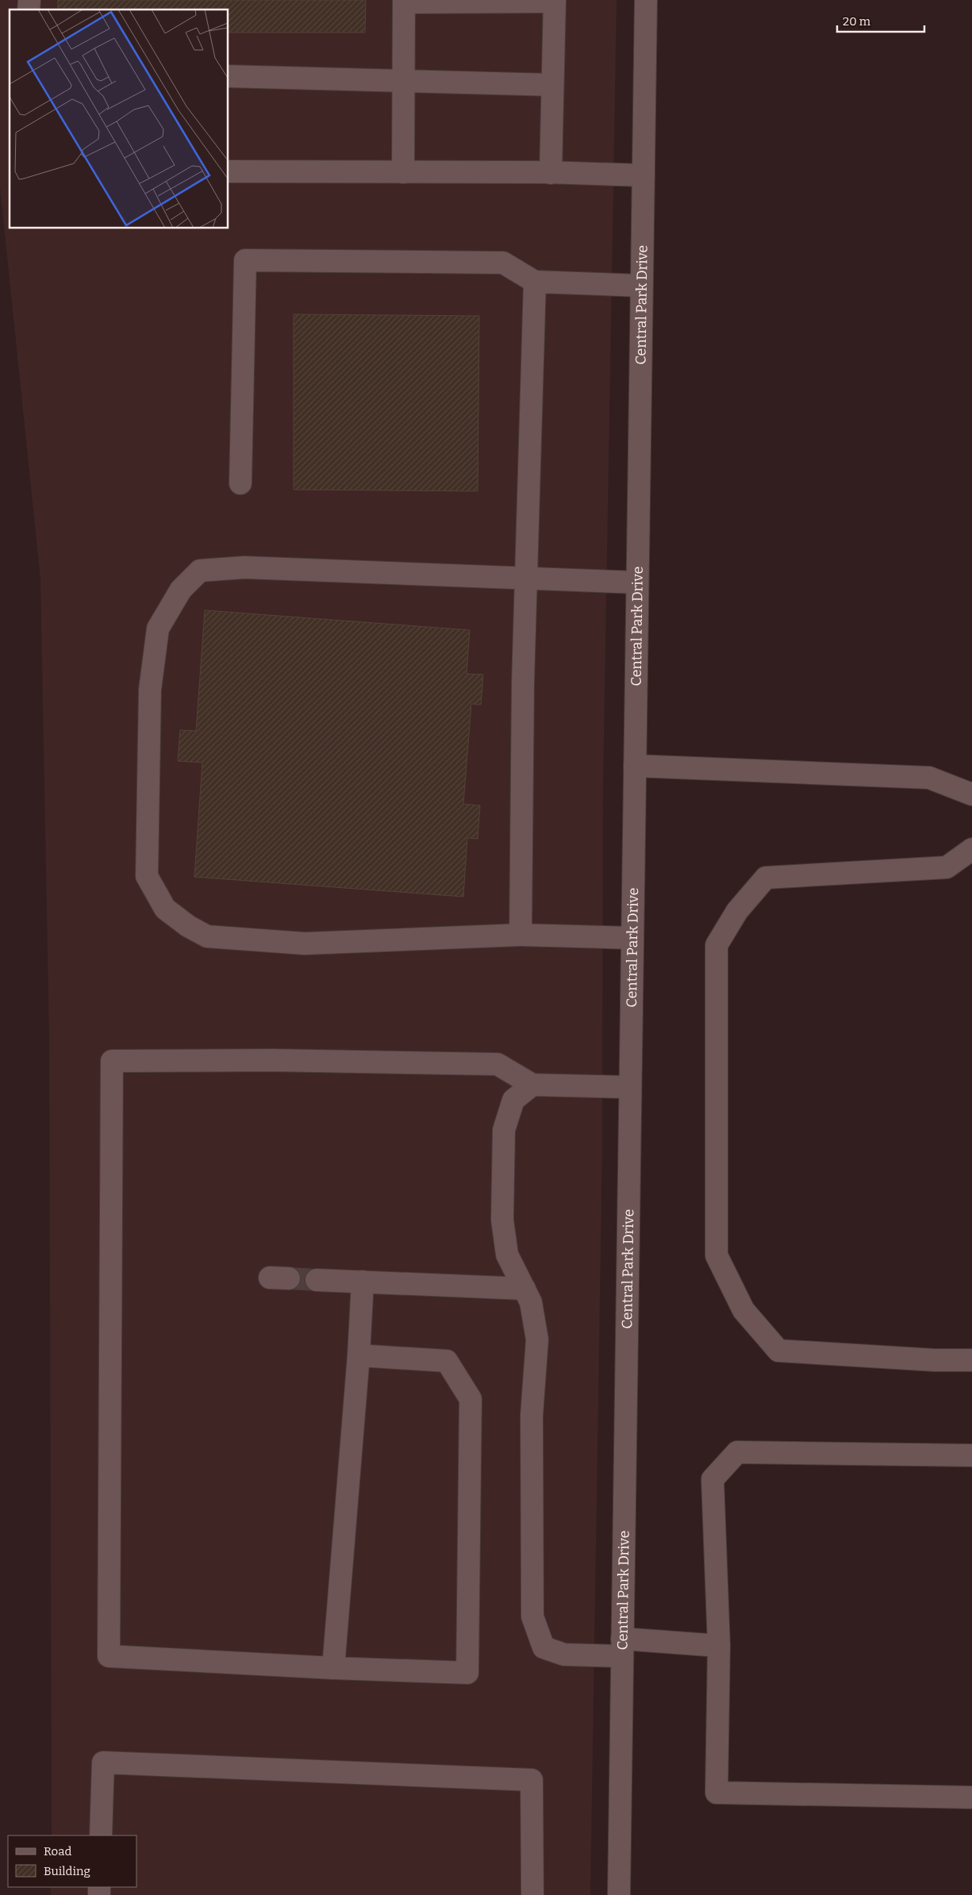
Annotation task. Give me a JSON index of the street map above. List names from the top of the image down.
{
  "streets": {
    "street": ["Central Park Drive"]
  },
  "legend": ["Road", "Building"],
  "scale_bar": "20 m"
}
